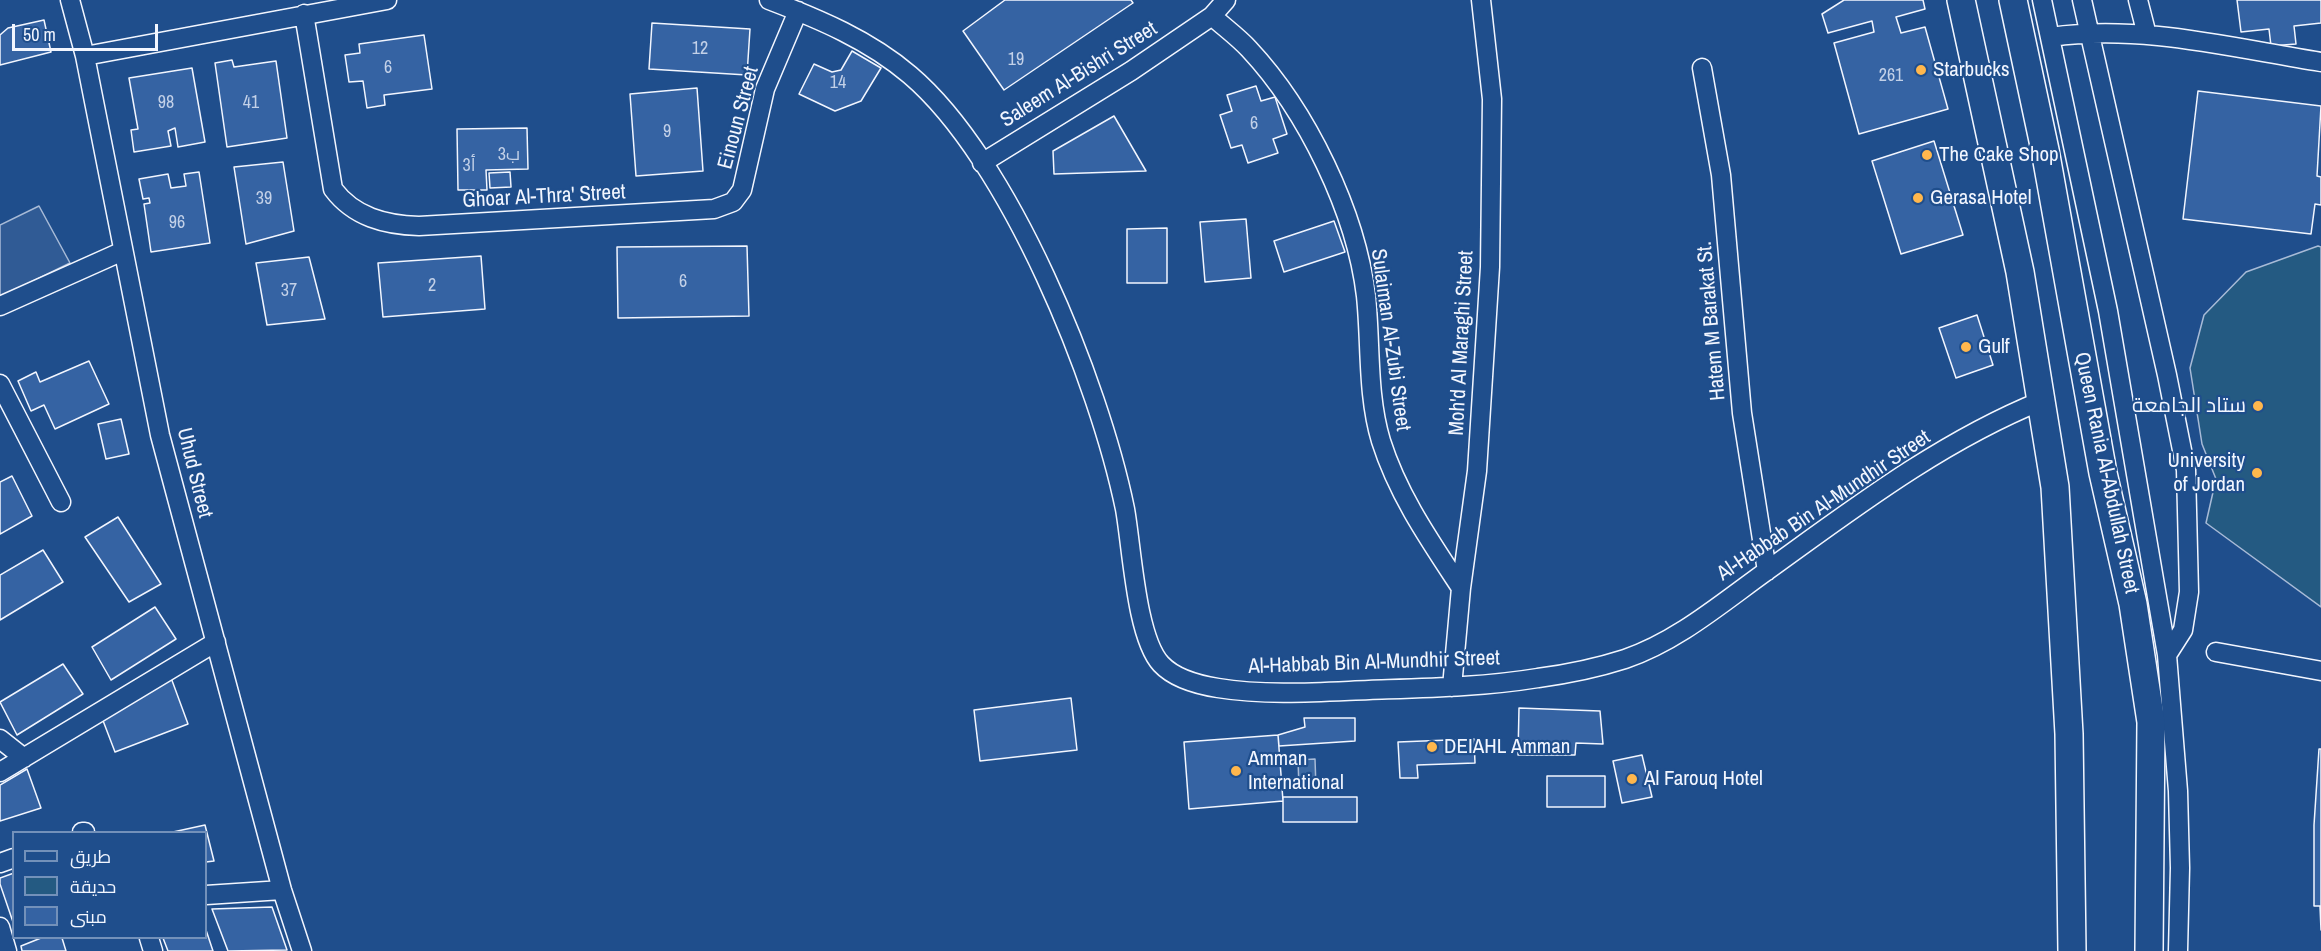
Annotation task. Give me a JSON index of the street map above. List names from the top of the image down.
{
  "streets": {
    "main road": ["Queen Rania Al-Abdullah Street"],
    "street": [
      "Saleem Al-Bishri Street",
      "Einoun Street",
      "Ghoar Al-Thra' Street",
      "Hatem M Barakat St.",
      "Sulaiman Al-Zubi Street",
      "Moh'd Al Maraghi Street",
      "Uhud Street",
      "Al-Habbab Bin Al-Mundhir Street"
    ]
  },
  "crossings": [
    ["Saleem Al-Bishri Street", "Sulaiman Al-Zubi Street"],
    ["Saleem Al-Bishri Street", "Al-Habbab Bin Al-Mundhir Street"],
    ["Einoun Street", "Ghoar Al-Thra' Street"],
    ["Einoun Street", "Al-Habbab Bin Al-Mundhir Street"],
    ["Hatem M Barakat St.", "Al-Habbab Bin Al-Mundhir Street"],
    ["Sulaiman Al-Zubi Street", "Moh'd Al Maraghi Street"],
    ["Moh'd Al Maraghi Street", "Al-Habbab Bin Al-Mundhir Street"]
  ],
  "places": [
    "Starbucks",
    "The Cake Shop",
    "Gerasa Hotel",
    "Gulf",
    "ستاد الجامعة",
    "University of Jordan",
    "DEIAHL Amman",
    "Amman International",
    "Al Farouq Hotel"
  ],
  "house_numbers": [
    "12",
    "19",
    "6",
    "261",
    "14",
    "98",
    "41",
    "6",
    "9",
    "3ب",
    "3أ",
    "39",
    "96",
    "6",
    "2",
    "37"
  ],
  "legend": ["طريق", "حديقة", "مبنى"],
  "scale_bar": "50 m"
}
